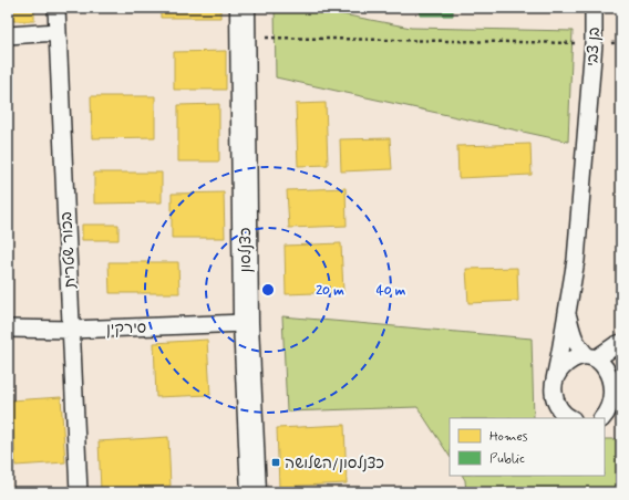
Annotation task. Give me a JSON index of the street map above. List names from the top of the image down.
{
  "streets": {
    "street": [
      "בן צבי",
      "בכור שטרית",
      "כצנלסון",
      "סירקין"
    ]
  },
  "crossings": [
    ["בכור שטרית", "סירקין"],
    ["כצנלסון", "סירקין"]
  ],
  "places": {
    "transit": ["כצנלסון/השלושה"]
  },
  "legend": ["Homes", "Public"],
  "rings": ["20 m", "40 m"]
}
